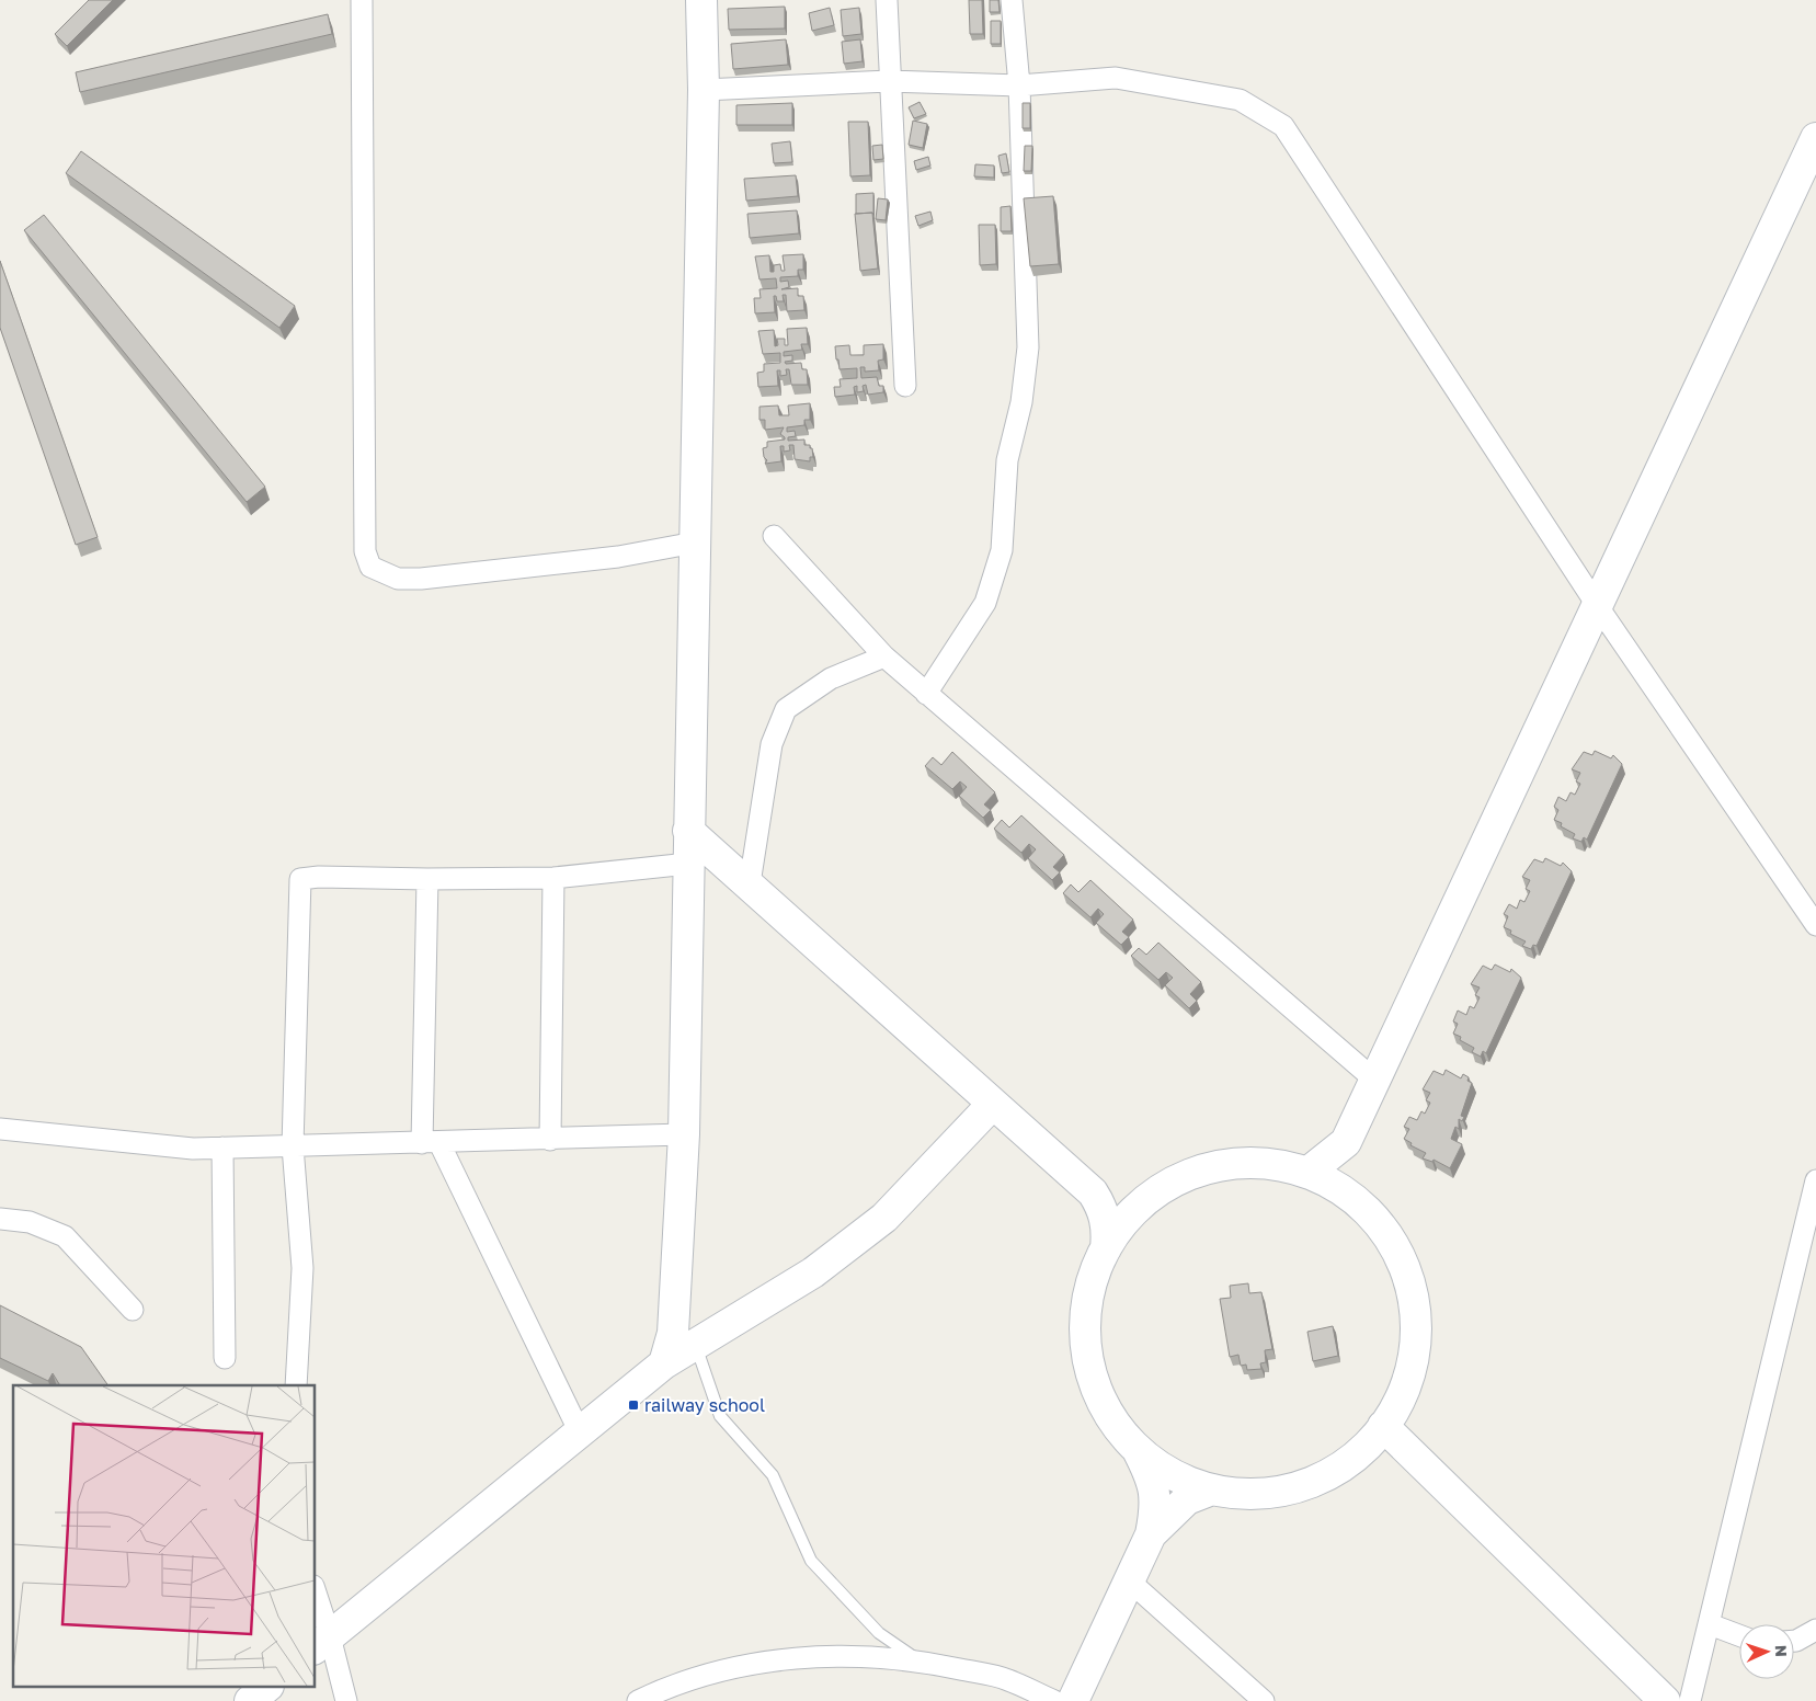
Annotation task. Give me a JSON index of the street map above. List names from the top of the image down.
{
  "places": {
    "transit": ["railway school"]
  },
  "north": "right"
}
